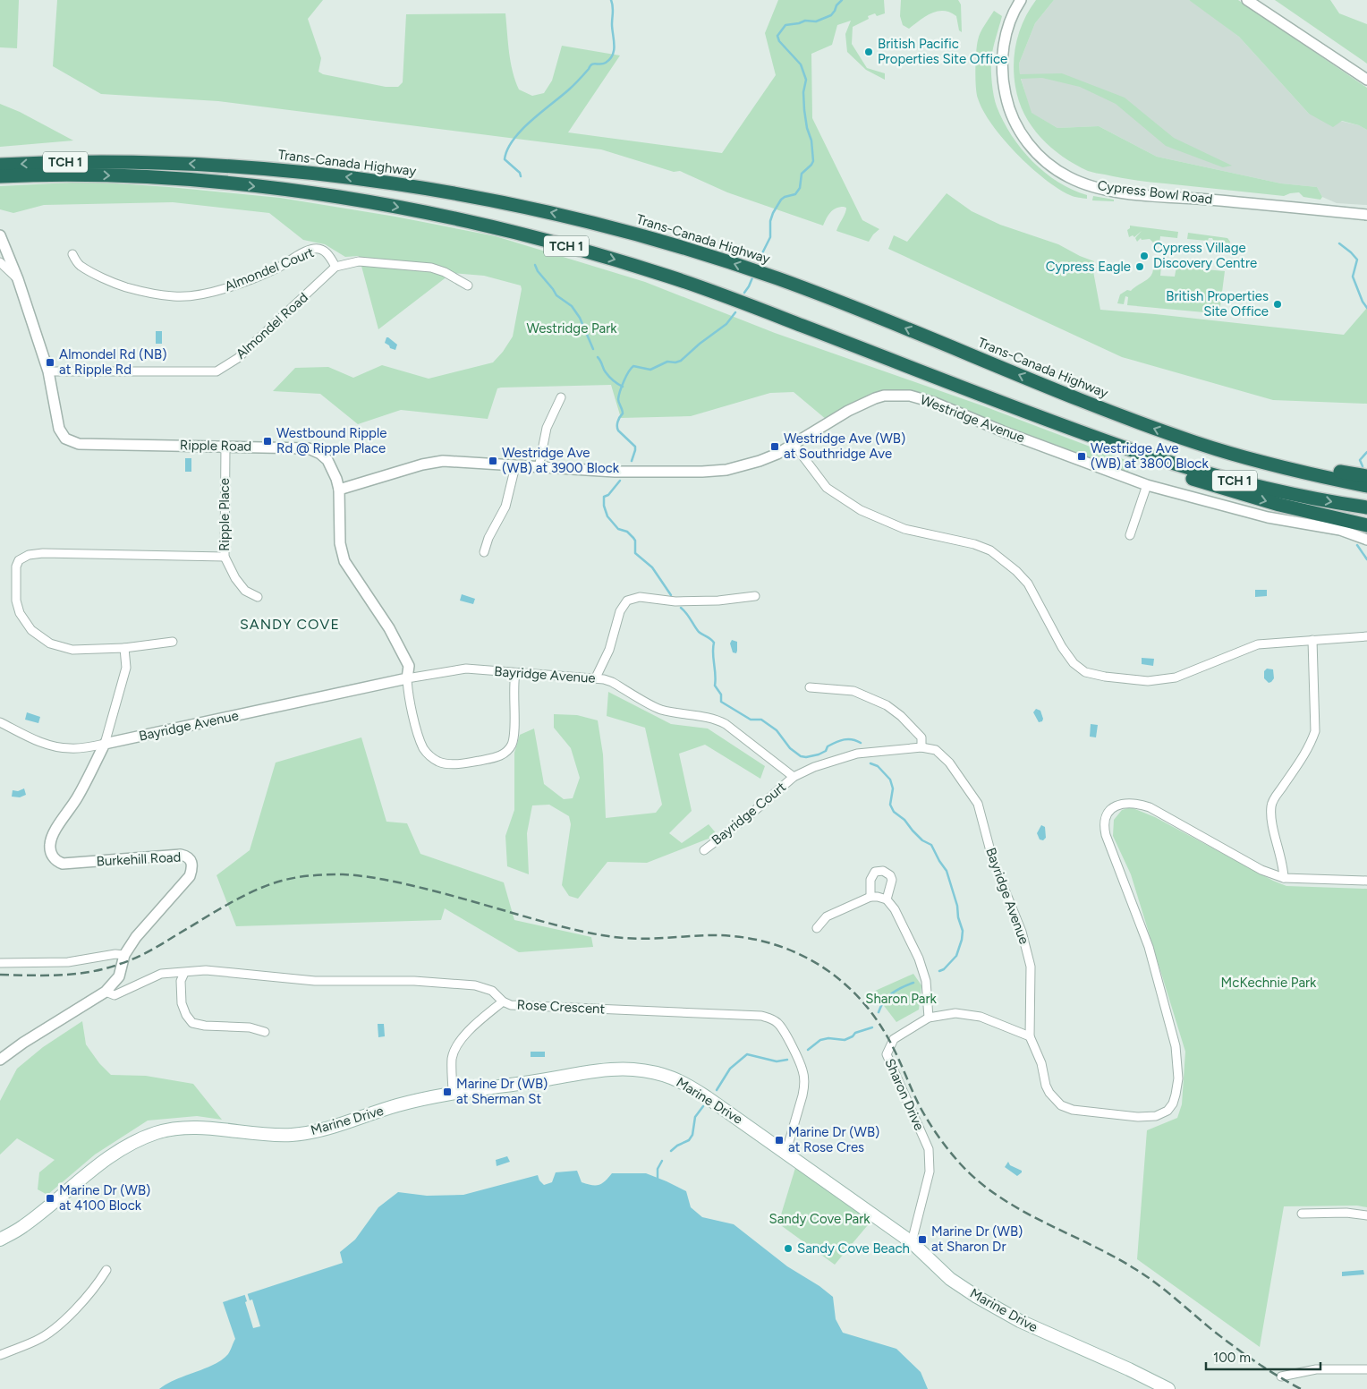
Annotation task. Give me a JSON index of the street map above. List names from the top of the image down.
{
  "streets": {
    "highway": ["TCH 1", "Trans-Canada Highway"],
    "main road": ["Marine Drive"],
    "street": [
      "Cypress Bowl Road",
      "Almondel Court",
      "Almondel Road",
      "Westridge Avenue",
      "Ripple Road",
      "Ripple Place",
      "Bayridge Avenue",
      "Bayridge Court",
      "Burkehill Road",
      "Rose Crescent",
      "Sharon Drive"
    ]
  },
  "crossings": [
    ["Almondel Court", "Almondel Road"],
    ["Almondel Road", "Ripple Road"],
    ["Westridge Avenue", "Ripple Road"],
    ["Ripple Road", "Ripple Place"],
    ["Ripple Road", "Bayridge Avenue"],
    ["Bayridge Avenue", "Bayridge Court"],
    ["Bayridge Avenue", "Burkehill Road"],
    ["Bayridge Avenue", "Sharon Drive"],
    ["Burkehill Road", "Rose Crescent"],
    ["Rose Crescent", "Marine Drive"],
    ["Sharon Drive", "Marine Drive"]
  ],
  "districts": ["SANDY COVE"],
  "parks": [
    "Westridge Park",
    "McKechnie Park",
    "Sharon Park",
    "Sandy Cove Park"
  ],
  "places": {
    "other": [
      "British Pacific Properties Site Office",
      "Cypress Village Discovery Centre",
      "Cypress Eagle",
      "British Properties Site Office",
      "Sandy Cove Beach"
    ],
    "transit": [
      "Almondel Rd (NB) at Ripple Rd",
      "Westbound Ripple Rd @ Ripple Place",
      "Westridge Ave (WB) at Southridge Ave",
      "Westridge Ave (WB) at 3800 Block",
      "Westridge Ave (WB) at 3900 Block",
      "Marine Dr (WB) at Sherman St",
      "Marine Dr (WB) at Rose Cres",
      "Marine Dr (WB) at 4100 Block",
      "Marine Dr (WB) at Sharon Dr"
    ]
  },
  "scale_bar": "100 m"
}
